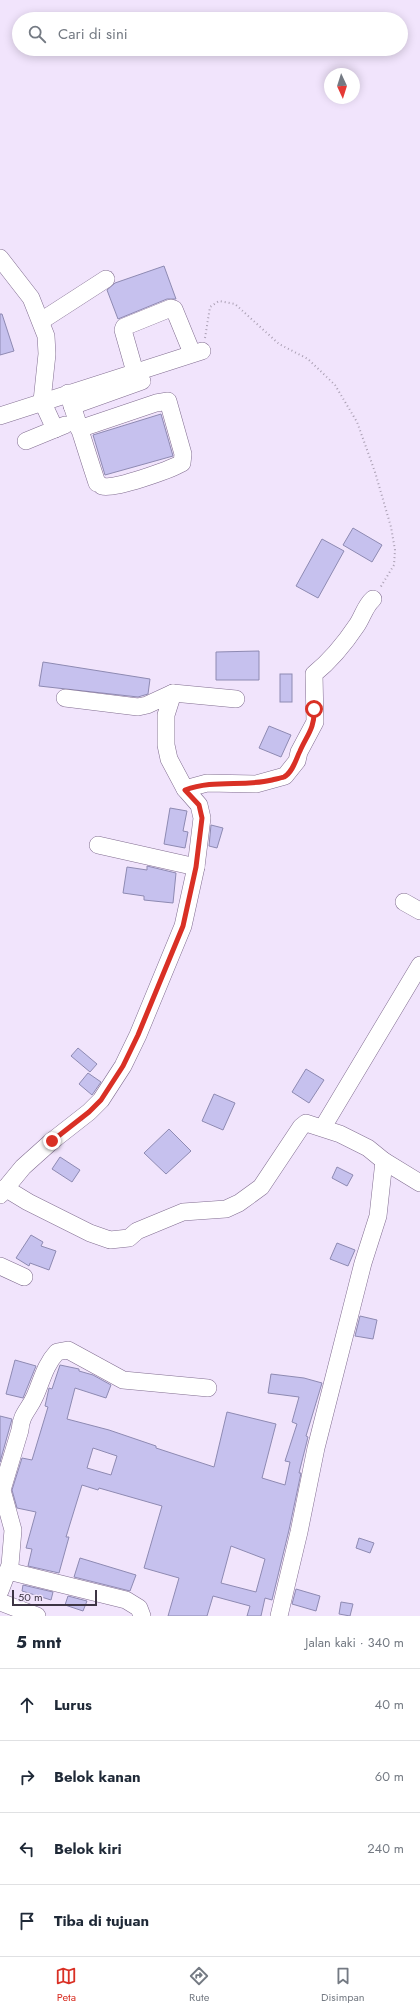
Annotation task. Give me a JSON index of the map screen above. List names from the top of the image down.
{
  "scale_bar": "50 m",
  "north": "bottom",
  "page": {
    "search": "Cari di sini",
    "scale": "50 m",
    "heading": ["5 mnt", "Jalan kaki · 340 m"],
    "list": [
      ["Lurus", "40 m"],
      ["Belok kanan", "60 m"],
      ["Belok kiri", "240 m"],
      "Tiba di tujuan"
    ],
    "nav": ["Peta", "Rute", "Disimpan"]
  }
}
